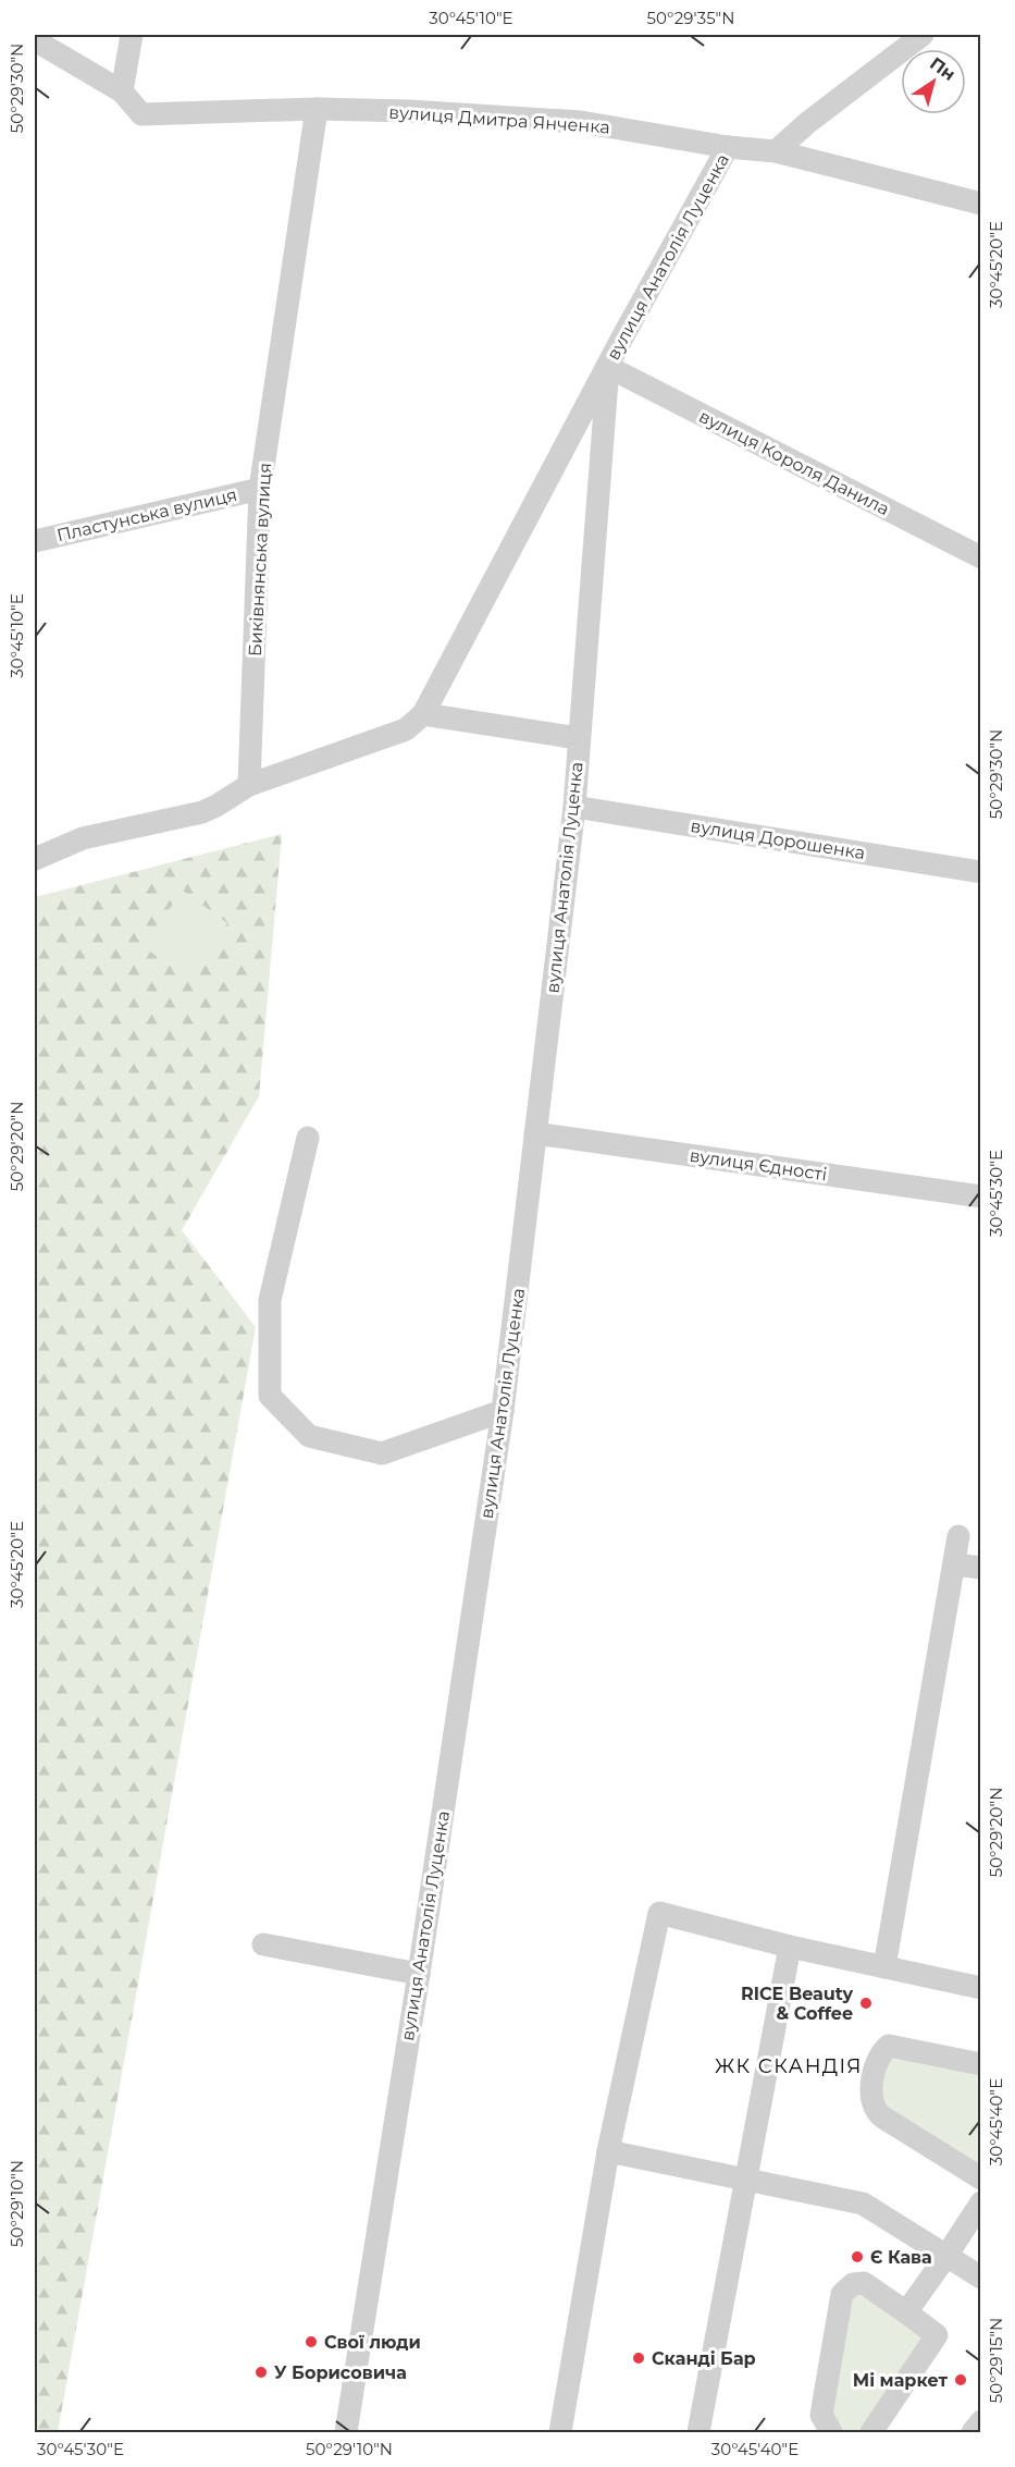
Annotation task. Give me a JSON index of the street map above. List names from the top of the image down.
{
  "streets": {
    "street": [
      "вулиця Дмитра Янченка",
      "вулиця Анатолія Луценка",
      "вулиця Короля Данила",
      "Пластунська вулиця",
      "Биківнянська вулиця",
      "вулиця Дорошенка",
      "вулиця Єдності"
    ]
  },
  "crossings": [
    ["вулиця Дмитра Янченка", "вулиця Анатолія Луценка"],
    ["вулиця Дмитра Янченка", "Биківнянська вулиця"],
    ["вулиця Анатолія Луценка", "вулиця Короля Данила"],
    ["вулиця Анатолія Луценка", "Биківнянська вулиця"],
    ["вулиця Анатолія Луценка", "вулиця Дорошенка"],
    ["вулиця Анатолія Луценка", "вулиця Єдності"],
    ["Пластунська вулиця", "Биківнянська вулиця"]
  ],
  "districts": ["ЖК СКАНДІЯ"],
  "places": [
    "RICE Beauty & Coffee",
    "Є Кава",
    "Свої люди",
    "Сканді Бар",
    "У Борисовича",
    "Мі маркет"
  ],
  "north": "top right",
  "coordinates": [
    "30°45'10\"E",
    "50°29'35\"N",
    "50°29'30\"N",
    "30°45'20\"E",
    "50°29'20\"N",
    "30°45'30\"E",
    "30°45'40\"E",
    "50°29'10\"N",
    "50°29'15\"N"
  ]
}
